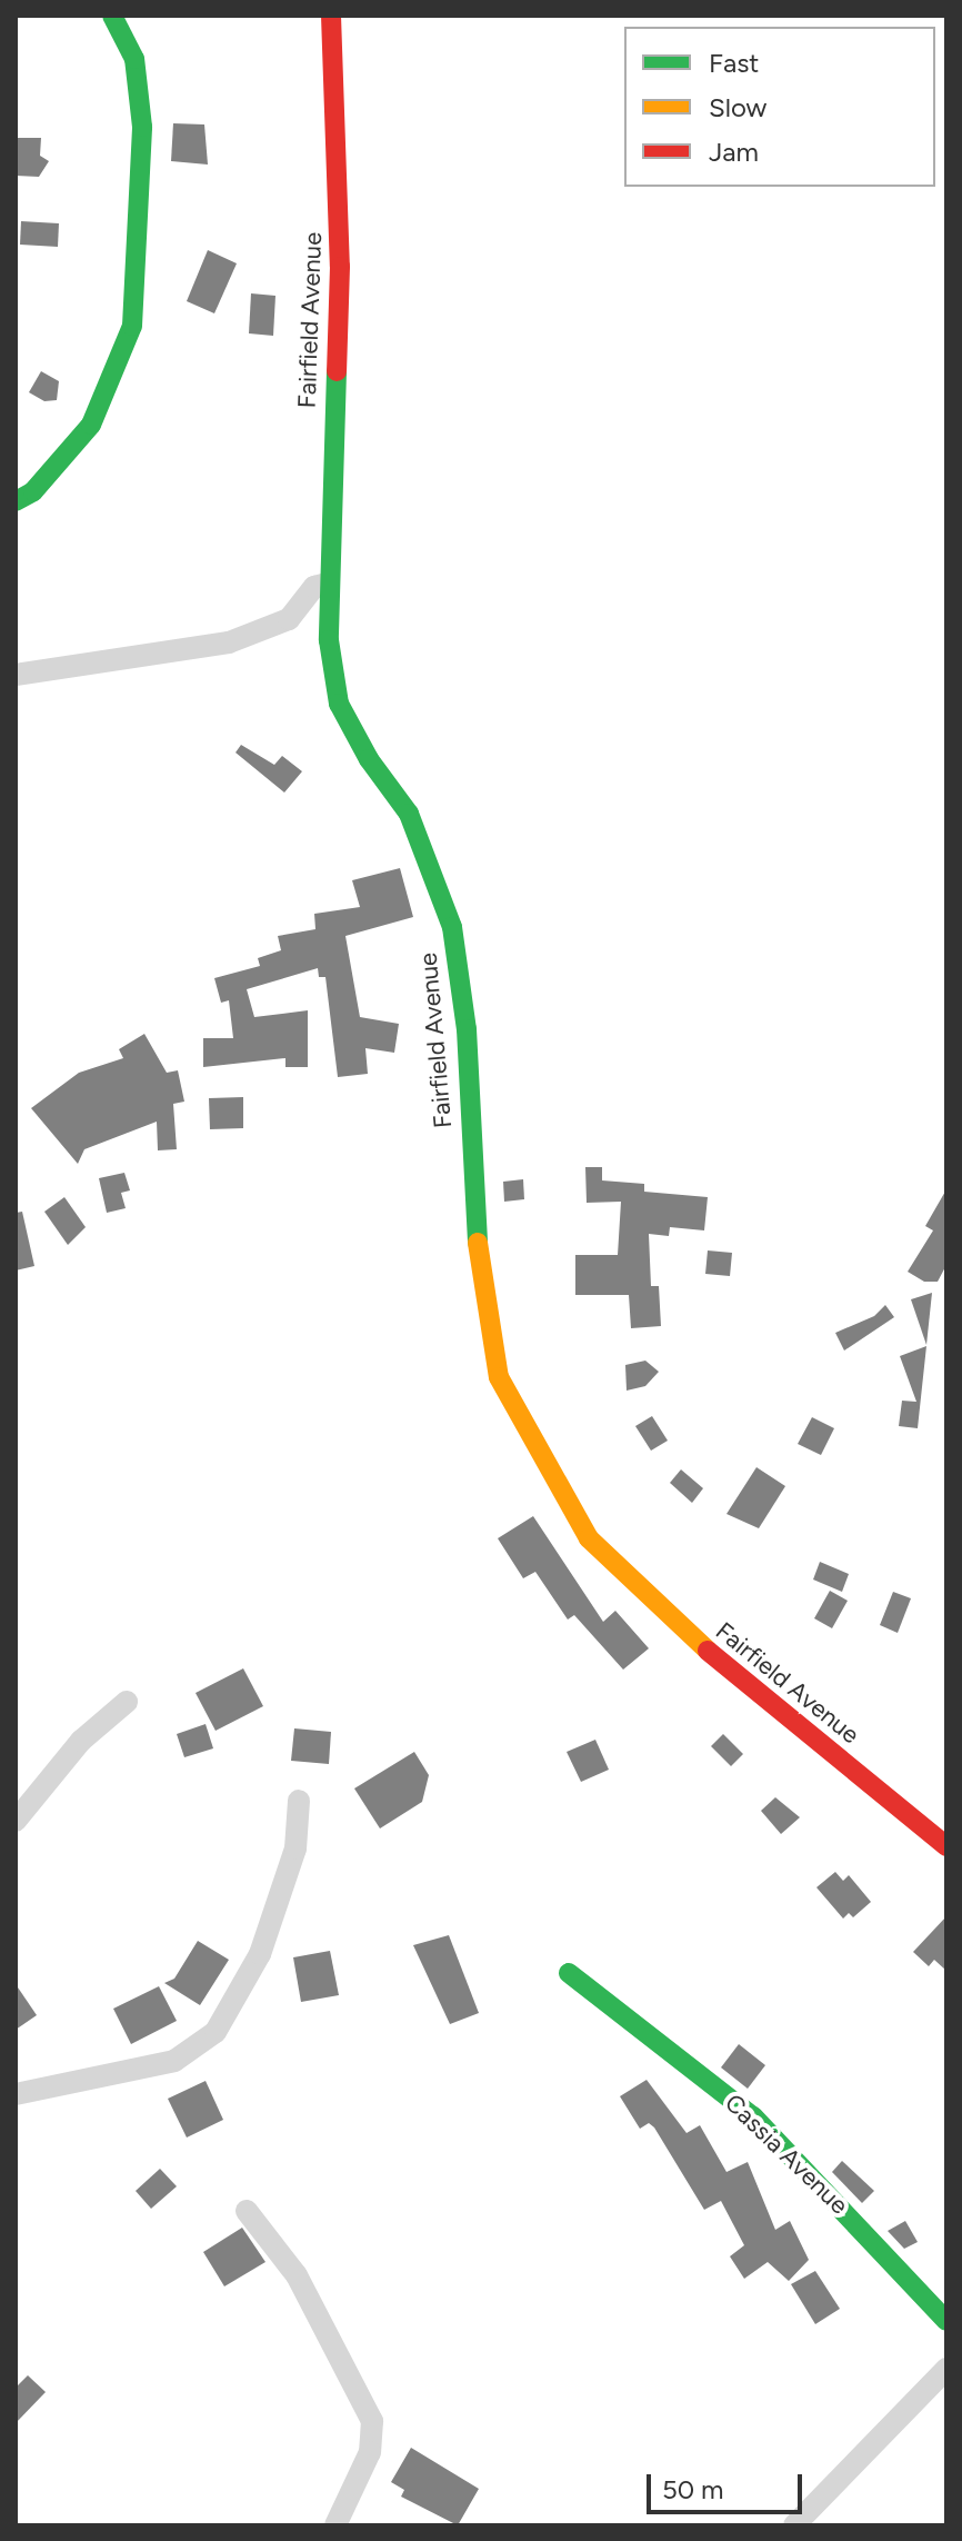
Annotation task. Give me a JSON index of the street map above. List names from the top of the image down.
{
  "streets": {
    "street": ["Fairfield Avenue", "Cassia Avenue"]
  },
  "legend": ["Fast", "Slow", "Jam"],
  "scale_bar": "50 m"
}
